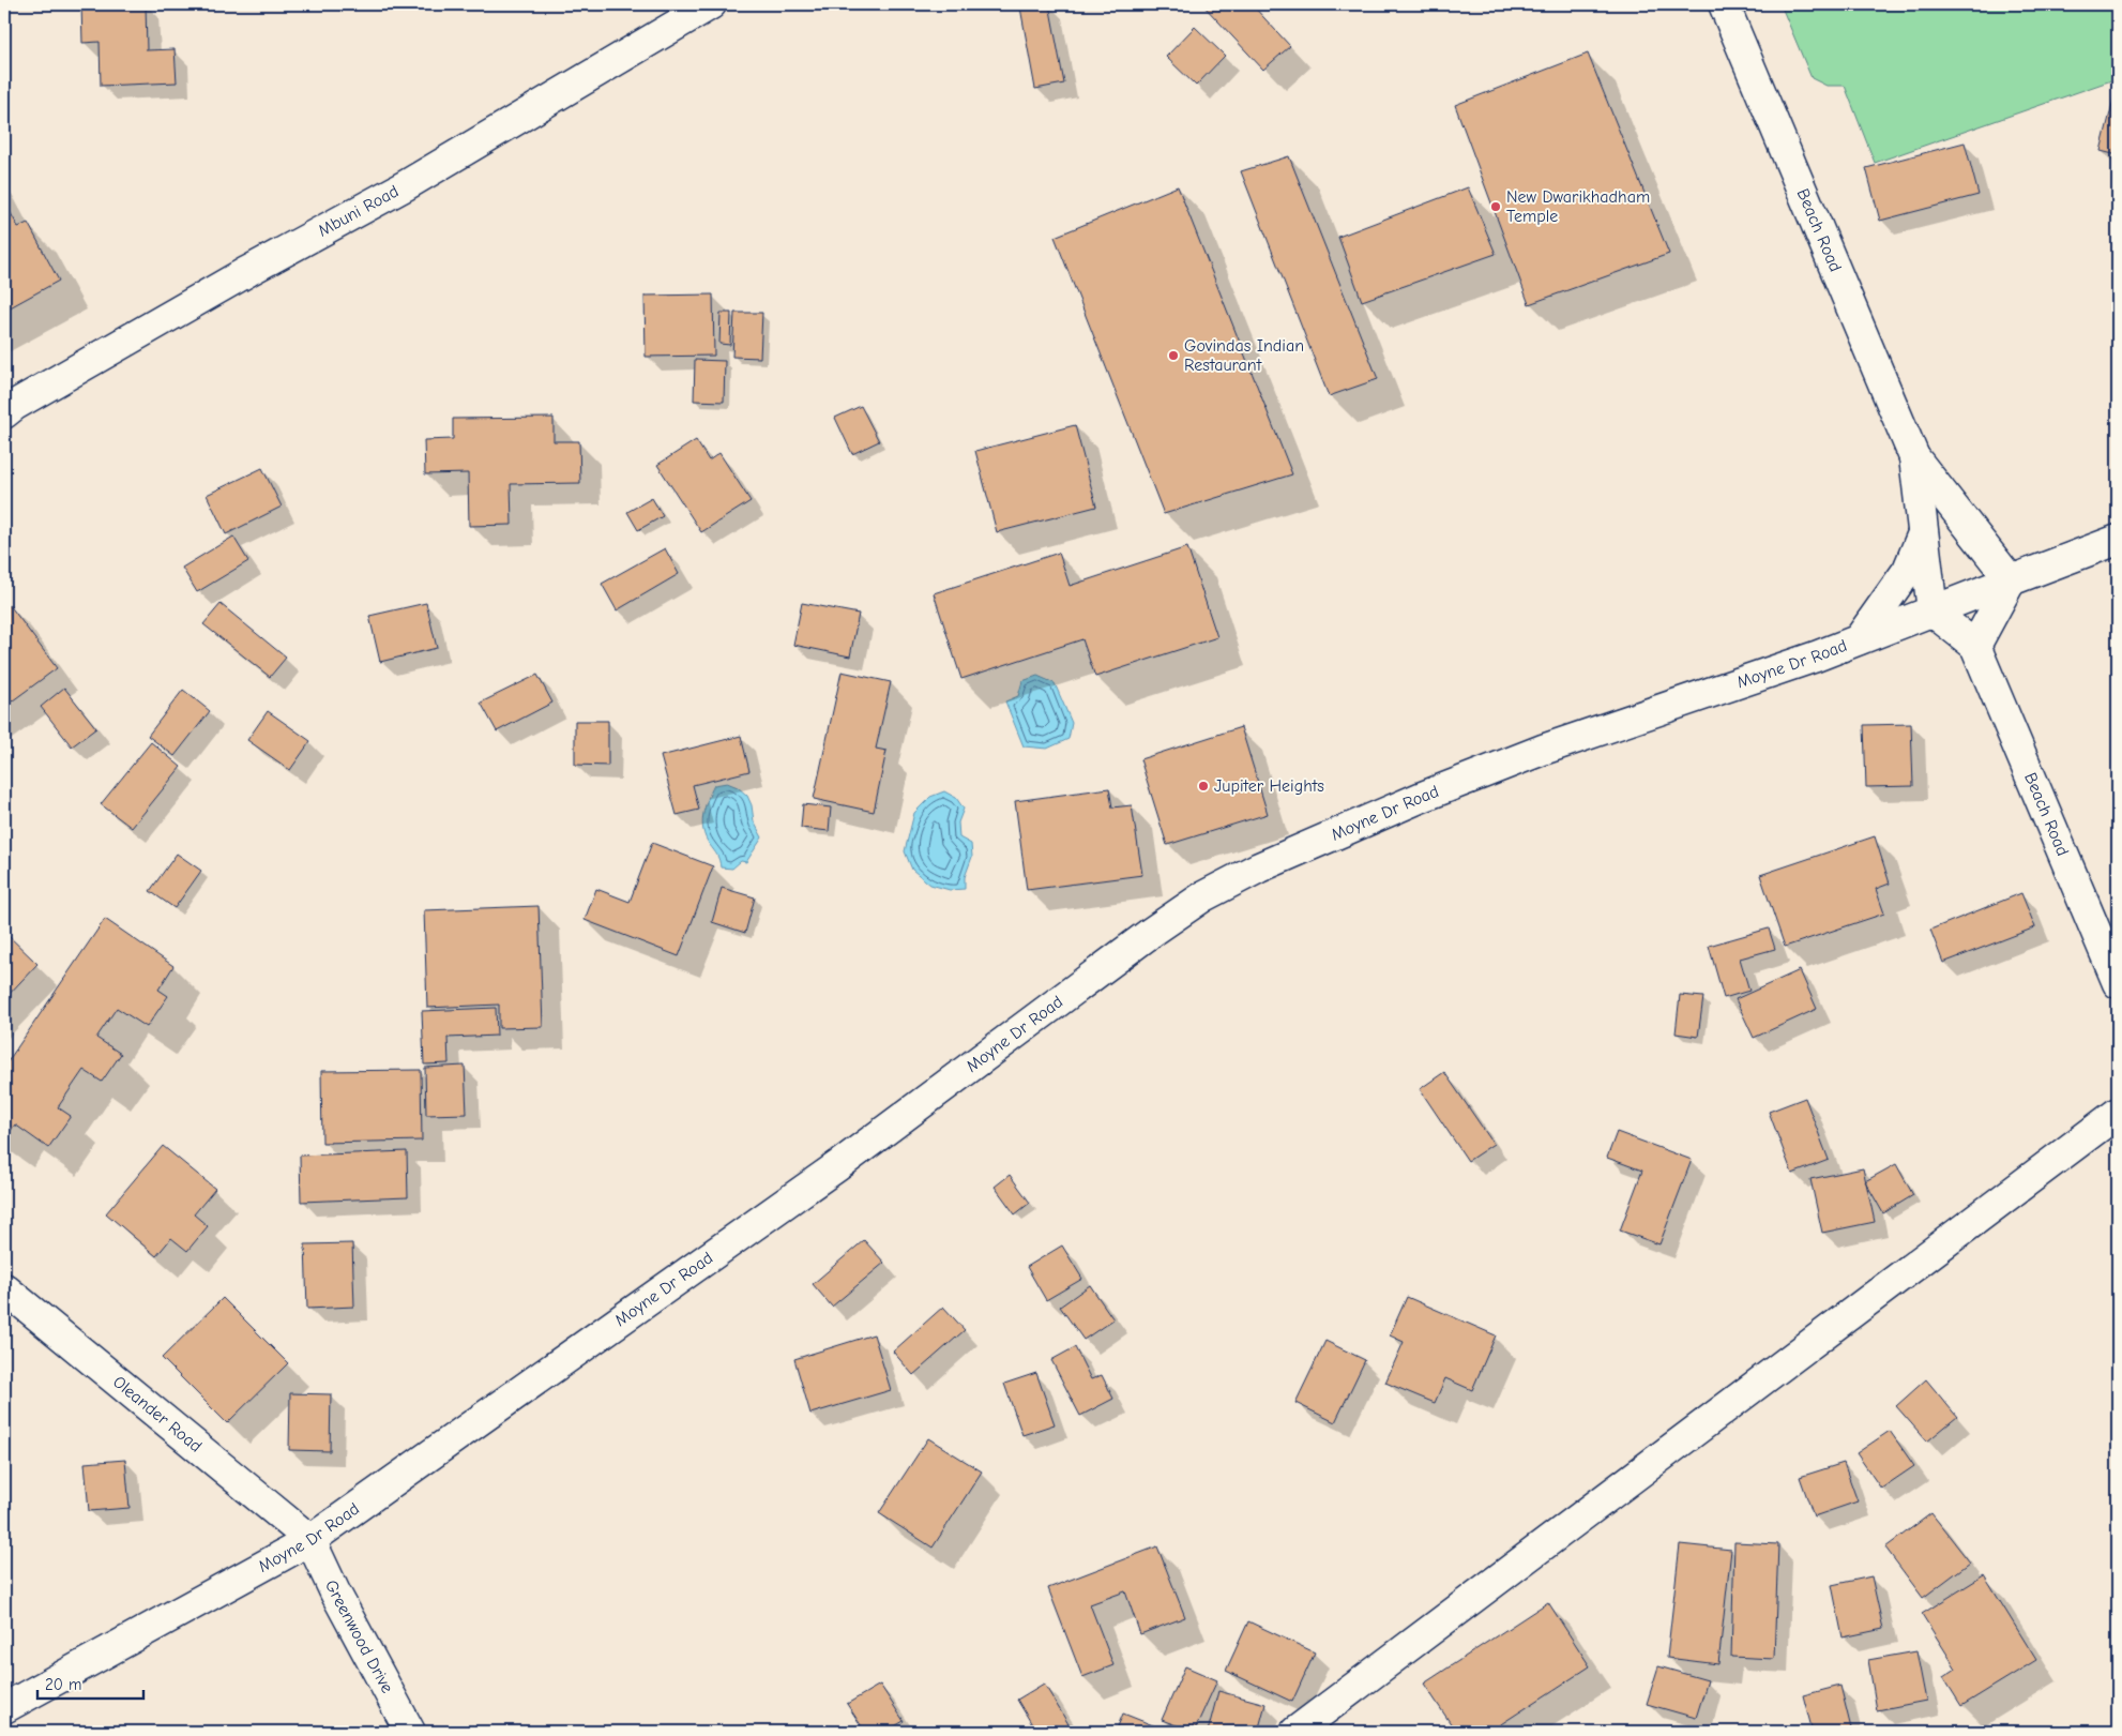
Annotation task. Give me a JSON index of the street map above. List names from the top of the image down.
{
  "streets": {
    "main road": [
      "Mbuni Road",
      "Beach Road",
      "Moyne Dr Road",
      "Oleander Road",
      "Greenwood Drive"
    ]
  },
  "crossings": [
    ["Beach Road", "Moyne Dr Road"],
    ["Moyne Dr Road", "Oleander Road"],
    ["Moyne Dr Road", "Greenwood Drive"],
    ["Oleander Road", "Greenwood Drive"]
  ],
  "places": ["New Dwarikhadham Temple", "Govindas Indian Restaurant", "Jupiter Heights"],
  "scale_bar": "20 m"
}
